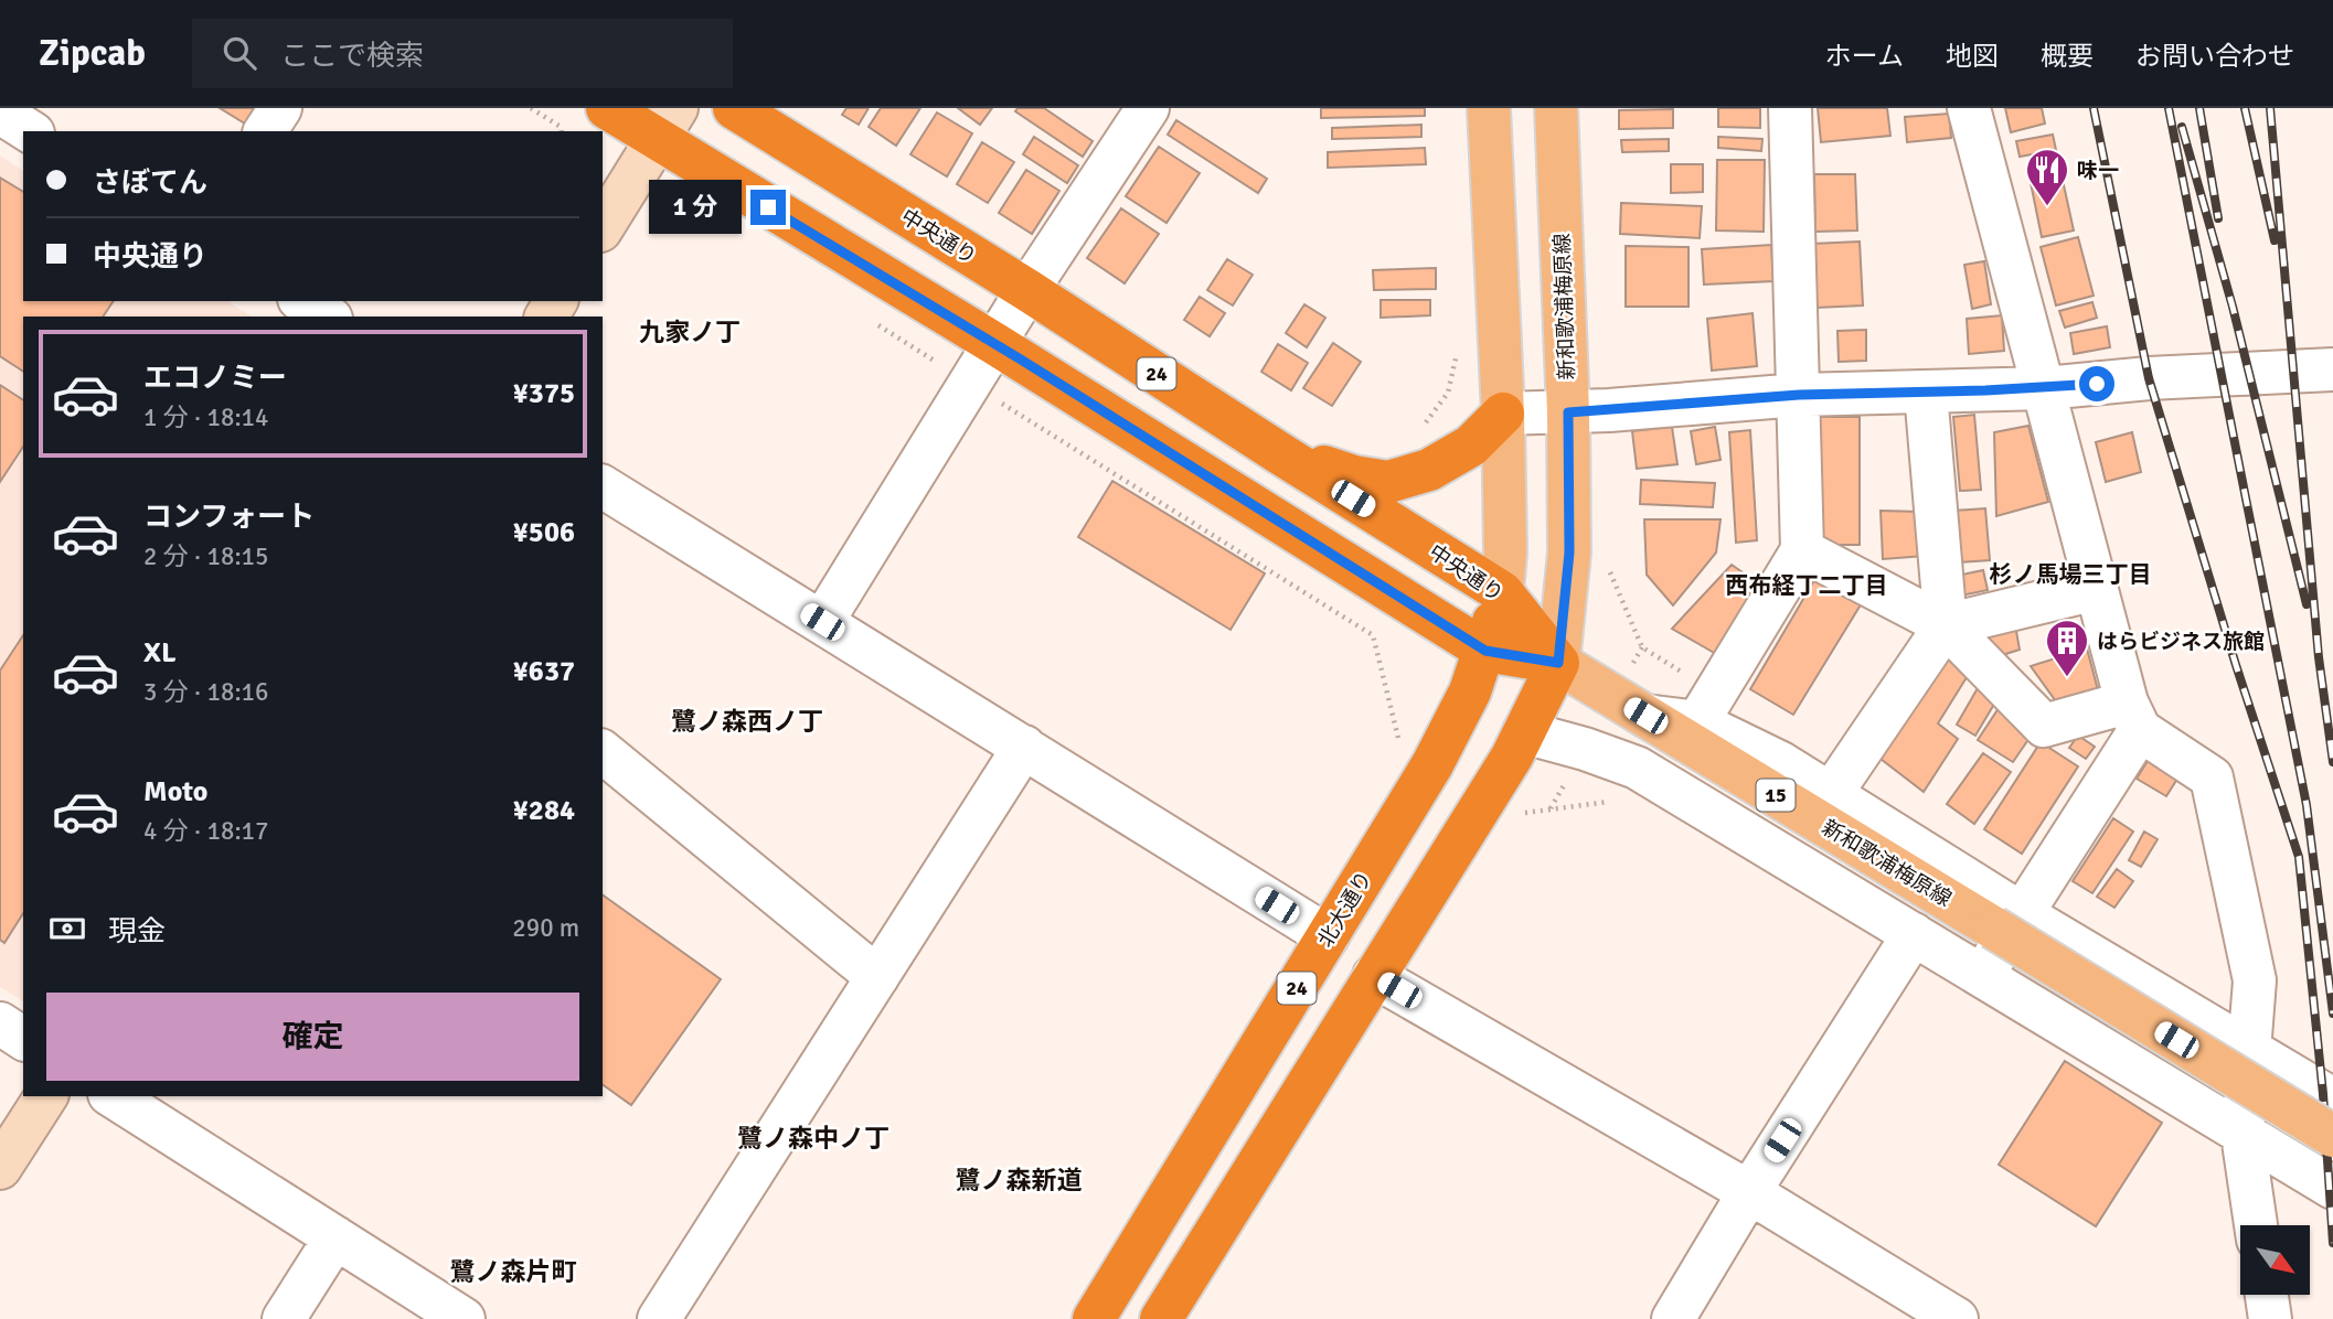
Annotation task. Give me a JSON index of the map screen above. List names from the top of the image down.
{
  "streets": {
    "highway": ["中央通り", "24", "北大通り"],
    "main road": ["新和歌浦梅原線", "15"]
  },
  "crossings": [
    ["中央通り", "新和歌浦梅原線"],
    ["中央通り", "24"],
    ["24", "北大通り"]
  ],
  "districts": [
    "九家ノ丁",
    "杉ノ馬場三丁目",
    "西布経丁二丁目",
    "鷺ノ森西ノ丁",
    "鷺ノ森中ノ丁",
    "鷺ノ森新道",
    "鷺ノ森片町"
  ],
  "places": {
    "restaurant": ["味一"],
    "building": ["はらビジネス旅館"]
  },
  "north": "bottom right",
  "page": {
    "header": "Zipcab",
    "search": "ここで検索",
    "nav": [
      "ホーム",
      "地図",
      "概要",
      "お問い合わせ"
    ],
    "banner": ["さぼてん", "中央通り"],
    "bubble": "1 分",
    "list": [
      {
        "name": "エコノミー",
        "note": "1 分 · 18:14",
        "value": "¥375"
      },
      {
        "name": "コンフォート",
        "note": "2 分 · 18:15",
        "value": "¥506"
      },
      {
        "name": "XL",
        "note": "3 分 · 18:16",
        "value": "¥637"
      },
      {
        "name": "Moto",
        "note": "4 分 · 18:17",
        "value": "¥284"
      }
    ],
    "pay": ["現金", "290 m"],
    "buttons": "確定"
  }
}
